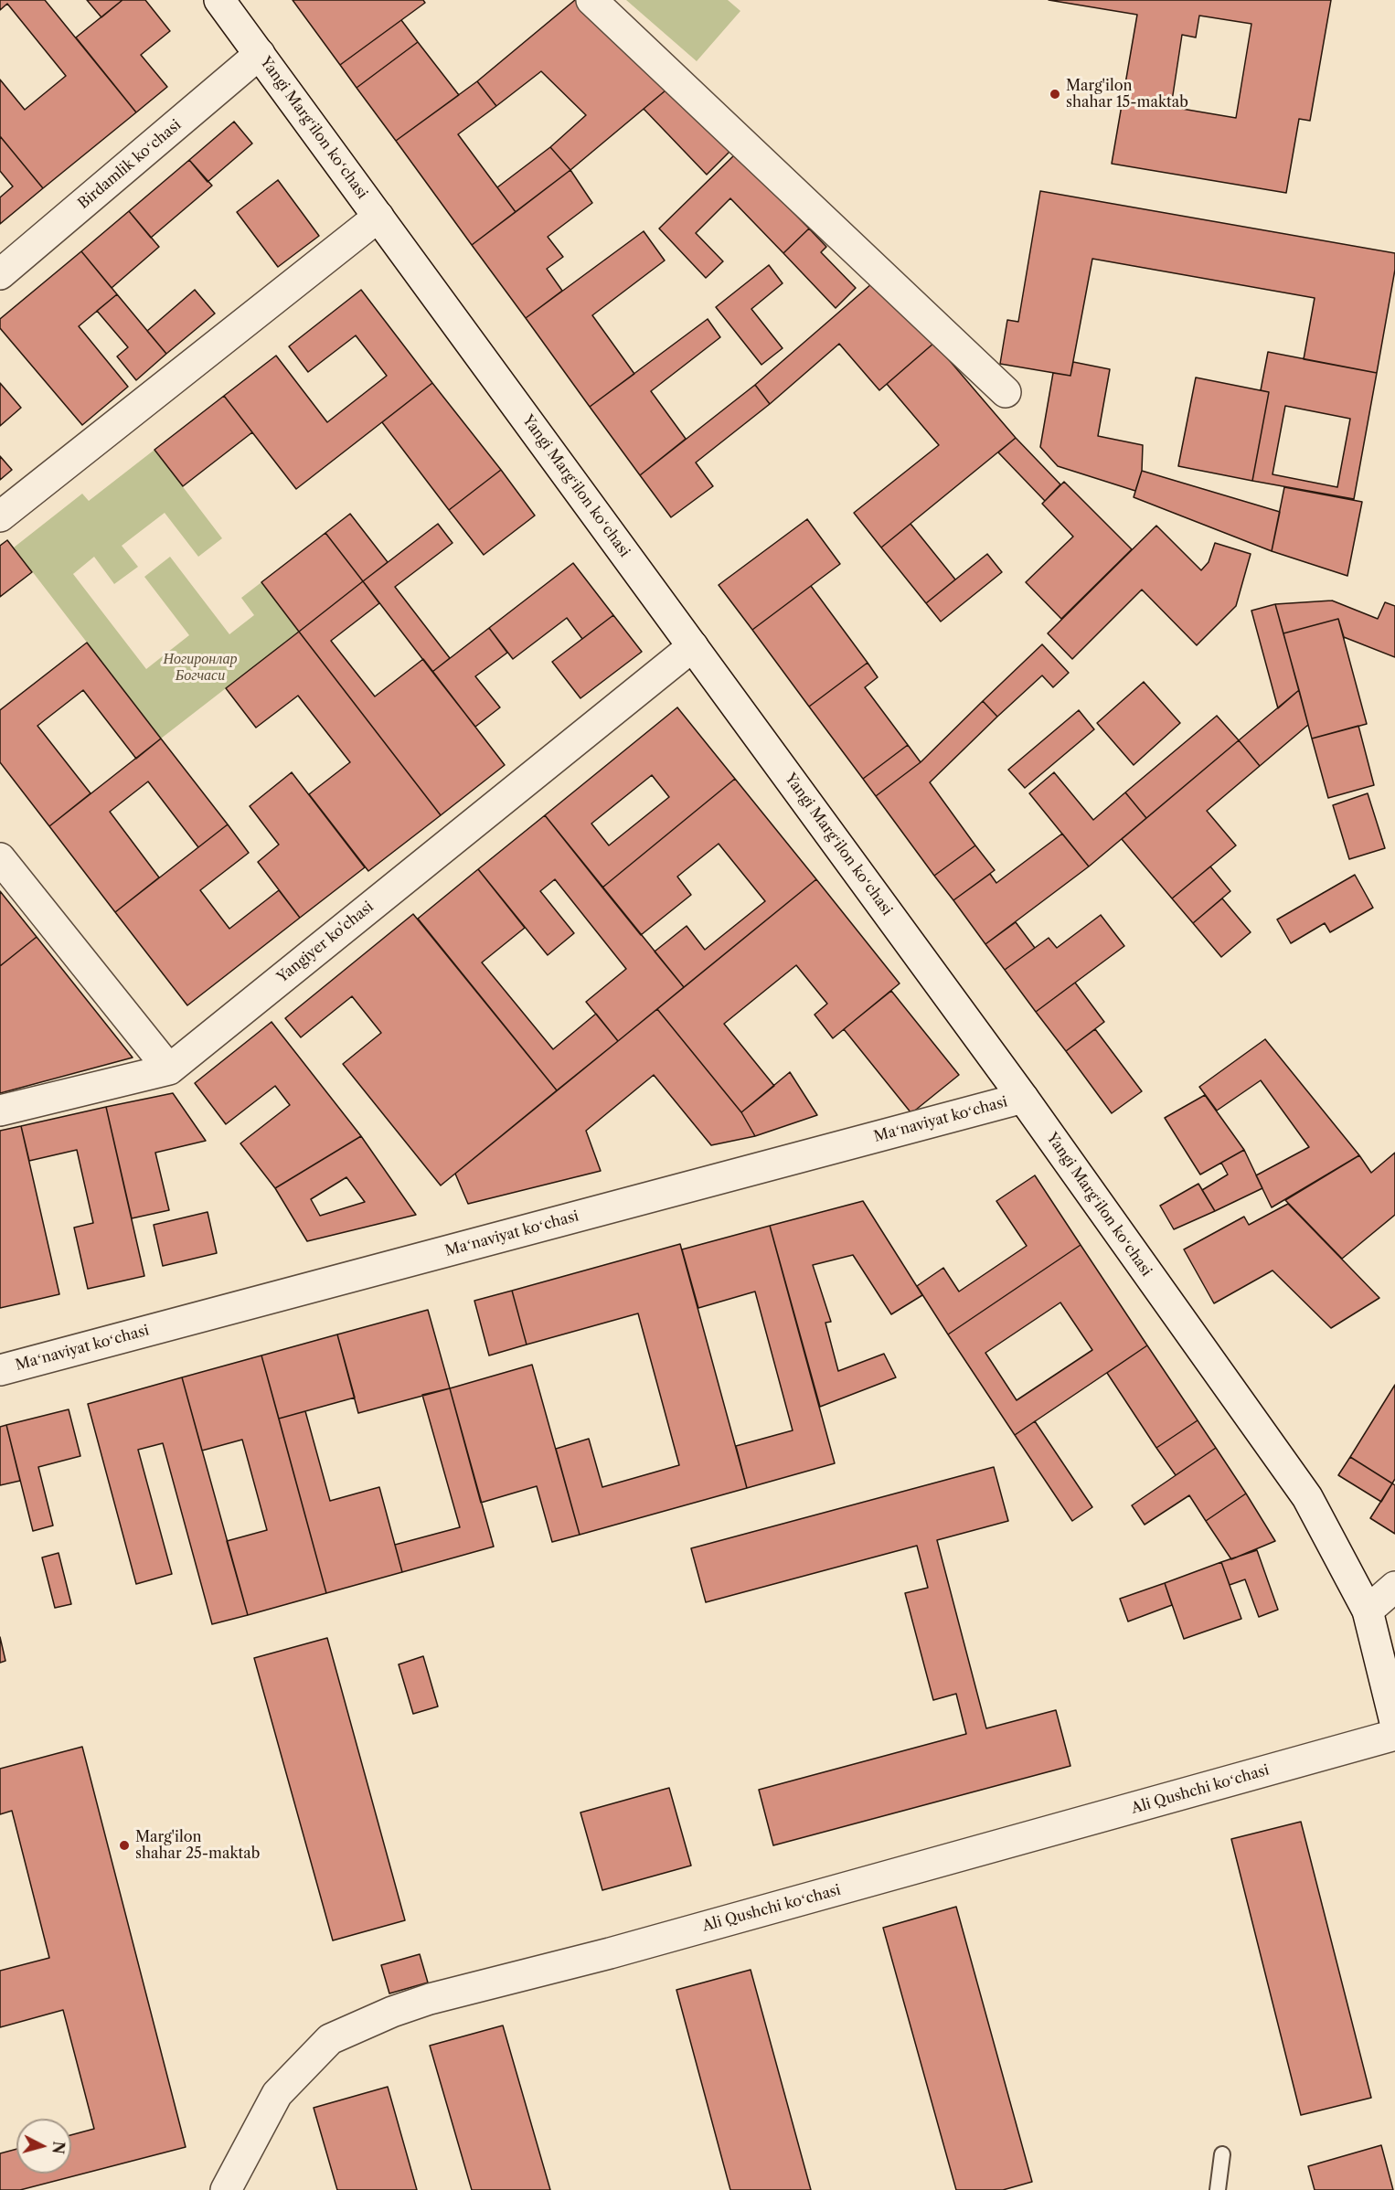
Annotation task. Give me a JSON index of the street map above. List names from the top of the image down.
{
  "streets": {
    "street": [
      "Yangi Margʻilon koʻchasi",
      "Birdamlik koʻchasi",
      "Yangiyer ko'chasi",
      "Maʻnaviyat koʻchasi",
      "Ali Qushchi koʻchasi"
    ]
  },
  "crossings": [
    ["Yangi Margʻilon koʻchasi", "Birdamlik koʻchasi"],
    ["Yangi Margʻilon koʻchasi", "Yangiyer ko'chasi"],
    ["Yangi Margʻilon koʻchasi", "Maʻnaviyat koʻchasi"]
  ],
  "parks": ["Ногиронлар Богчаси"],
  "places": ["Marg'ilon shahar 15-maktab", "Marg'ilon shahar 25-maktab"],
  "north": "right"
}
